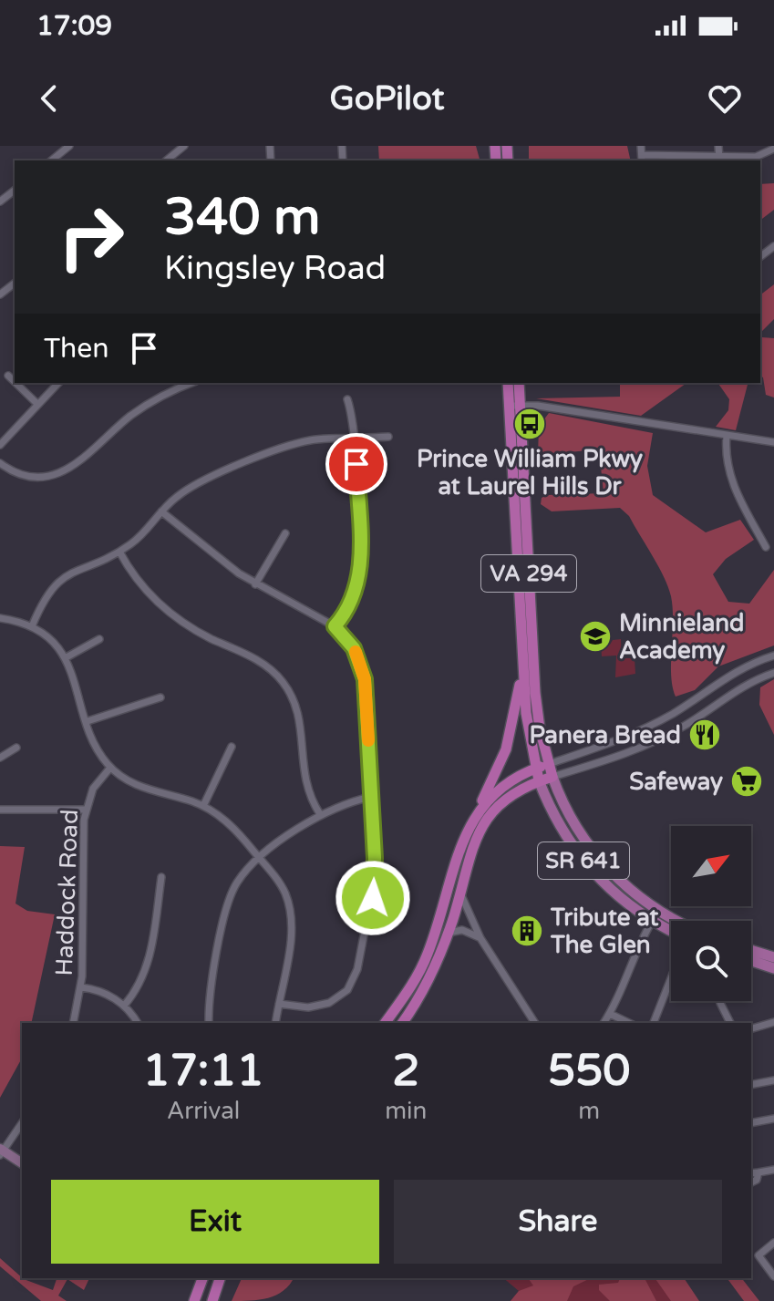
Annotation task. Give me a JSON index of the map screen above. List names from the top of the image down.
{
  "streets": {
    "highway": ["VA 294"],
    "main road": ["SR 641"],
    "street": ["Haddock Road"]
  },
  "crossings": [
    ["VA 294", "SR 641"]
  ],
  "places": {
    "bus stop": ["Prince William Pkwy at Laurel Hills Dr"],
    "school or university": ["Minnieland Academy"],
    "restaurant": ["Panera Bread"],
    "supermarket": ["Safeway"],
    "building": ["Tribute at The Glen"]
  },
  "north": "top right",
  "page": {
    "status": "17:09",
    "header": "GoPilot",
    "turn": ["340 m", "Kingsley Road"],
    "then": "Then",
    "eta": [
      "17:11",
      "Arrival",
      "2",
      "min",
      "550",
      "m"
    ],
    "buttons": ["Exit", "Share"]
  }
}
